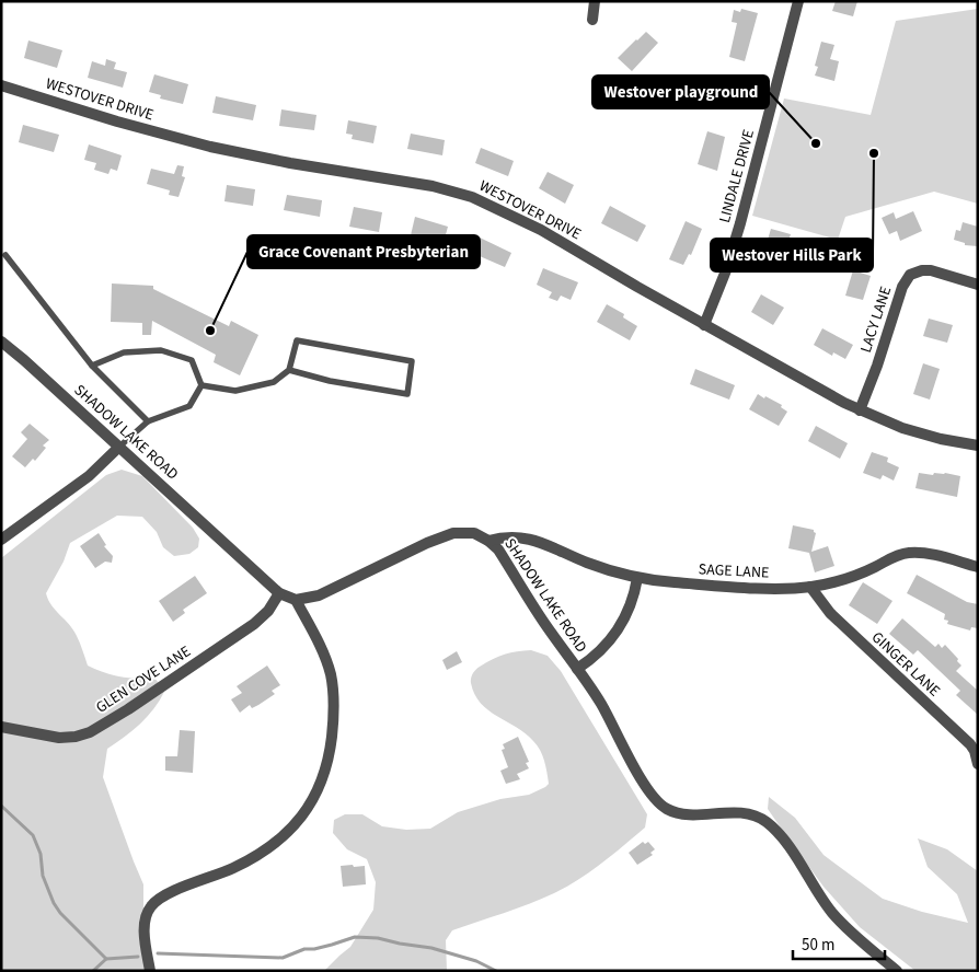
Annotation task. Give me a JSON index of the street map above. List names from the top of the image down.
{
  "streets": {
    "street": [
      "WESTOVER DRIVE",
      "LINDALE DRIVE",
      "LACY LANE",
      "SHADOW LAKE ROAD",
      "SAGE LANE",
      "GINGER LANE",
      "GLEN COVE LANE"
    ]
  },
  "crossings": [
    ["WESTOVER DRIVE", "LINDALE DRIVE"],
    ["WESTOVER DRIVE", "LACY LANE"],
    ["SHADOW LAKE ROAD", "SAGE LANE"],
    ["SHADOW LAKE ROAD", "GLEN COVE LANE"],
    ["SAGE LANE", "GINGER LANE"]
  ],
  "places": ["Westover playground", "Westover Hills Park", "Grace Covenant Presbyterian"],
  "scale_bar": "50 m"
}
